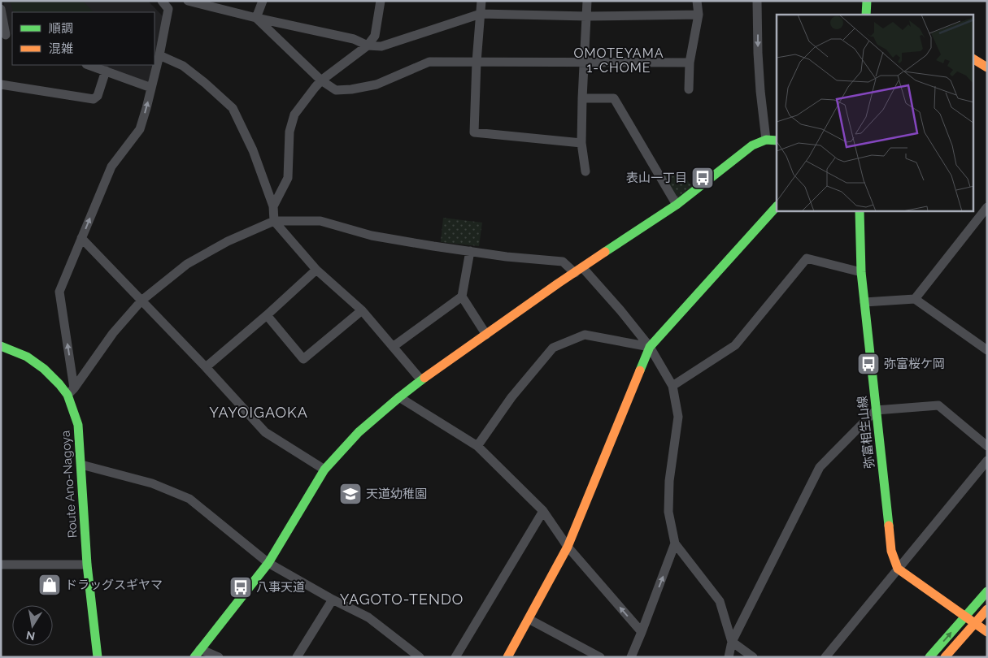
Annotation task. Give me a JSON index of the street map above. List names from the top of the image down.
{
  "streets": {
    "street": ["弥富相生山線", "Route Ano-Nagoya"]
  },
  "districts": ["OMOTEYAMA 1-CHOME", "YAYOIGAOKA", "YAGOTO-TENDO"],
  "places": {
    "bus stop": ["表山一丁目", "弥富桜ケ岡", "八事天道"],
    "school or university": ["天道幼稚園"],
    "shop": ["ドラッグスギヤマ"]
  },
  "legend": ["順調", "混雑"],
  "north": "bottom"
}
